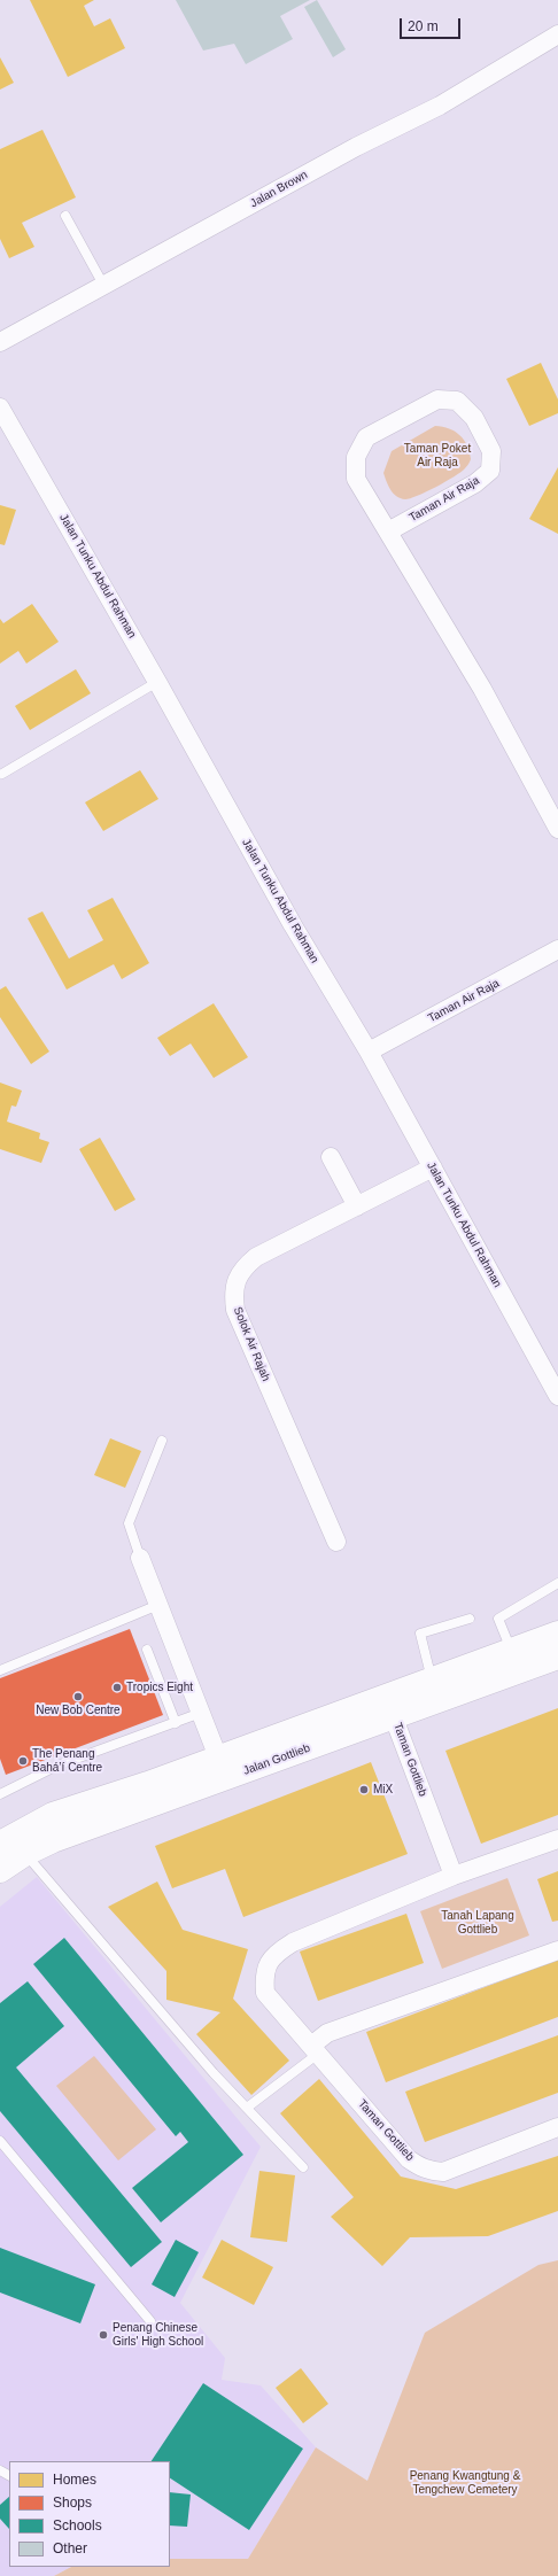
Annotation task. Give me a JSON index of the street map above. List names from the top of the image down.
{
  "streets": {
    "main road": ["Jalan Gottlieb"],
    "street": [
      "Jalan Brown",
      "Taman Air Raja",
      "Jalan Tunku Abdul Rahman",
      "Solok Air Rajah",
      "Taman Gottlieb"
    ]
  },
  "crossings": [
    ["Taman Air Raja", "Jalan Tunku Abdul Rahman"],
    ["Jalan Tunku Abdul Rahman", "Solok Air Rajah"],
    ["Jalan Gottlieb", "Taman Gottlieb"]
  ],
  "parks": ["Taman Poket Air Raja", "Tanah Lapang Gottlieb", "Penang Kwangtung & Tengchew Cemetery"],
  "places": [
    "Tropics Eight",
    "New Bob Centre",
    "The Penang Bahá’í Centre",
    "MiX",
    "Penang Chinese Girls' High School"
  ],
  "legend": [
    "Homes",
    "Shops",
    "Schools",
    "Other"
  ],
  "scale_bar": "20 m"
}
